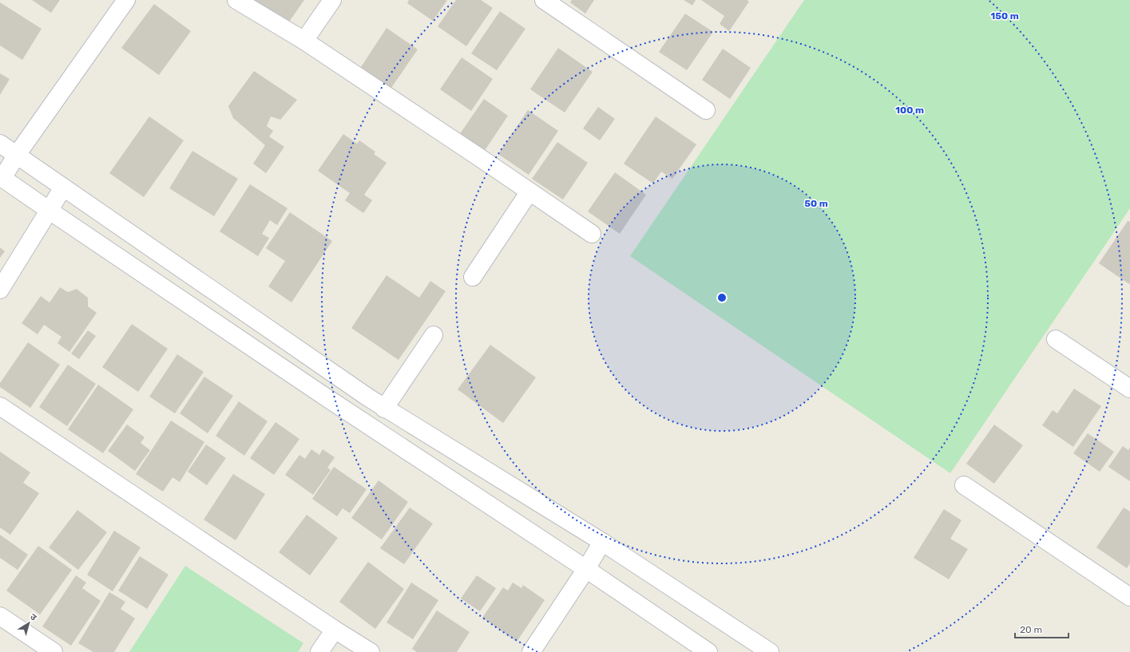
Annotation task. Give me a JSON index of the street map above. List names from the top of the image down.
{
  "scale_bar": "20 m",
  "north": "top right",
  "rings": ["150 m", "100 m", "50 m"]
}
